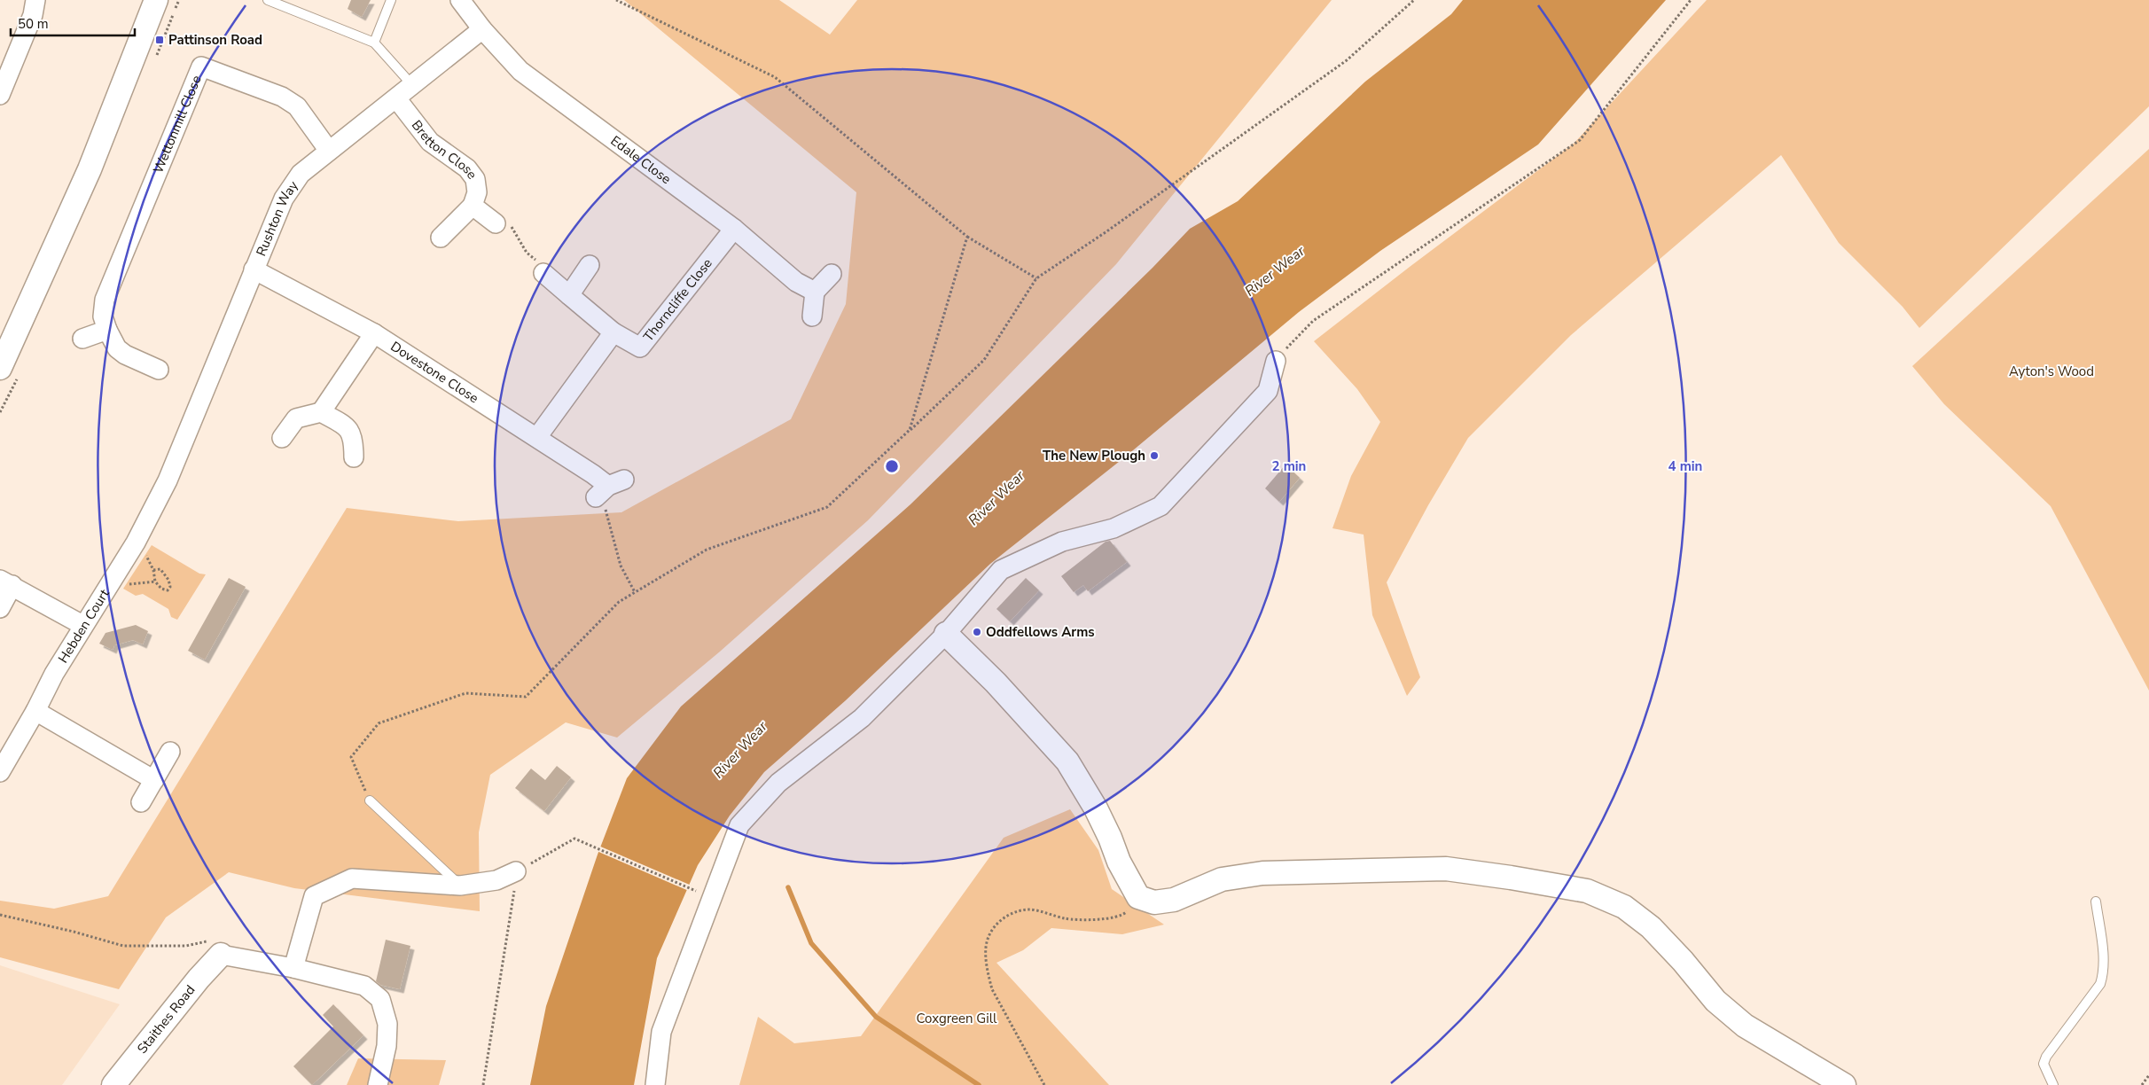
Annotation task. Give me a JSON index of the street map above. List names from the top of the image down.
{
  "streets": {
    "street": [
      "Wettonmill Close",
      "Bretton Close",
      "Edale Close",
      "Rushton Way",
      "Thorncliffe Close",
      "Dovestone Close",
      "Hebden Court",
      "Staithes Road"
    ]
  },
  "crossings": [
    ["Wettonmill Close", "Rushton Way"],
    ["Bretton Close", "Rushton Way"],
    ["Edale Close", "Rushton Way"],
    ["Edale Close", "Thorncliffe Close"],
    ["Rushton Way", "Dovestone Close"],
    ["Rushton Way", "Hebden Court"]
  ],
  "water": ["River Wear"],
  "parks": ["Ayton's Wood", "Coxgreen Gill"],
  "places": {
    "transit": ["Pattinson Road"],
    "other": ["The New Plough", "Oddfellows Arms"]
  },
  "scale_bar": "50 m",
  "rings": ["2 min", "4 min"]
}
